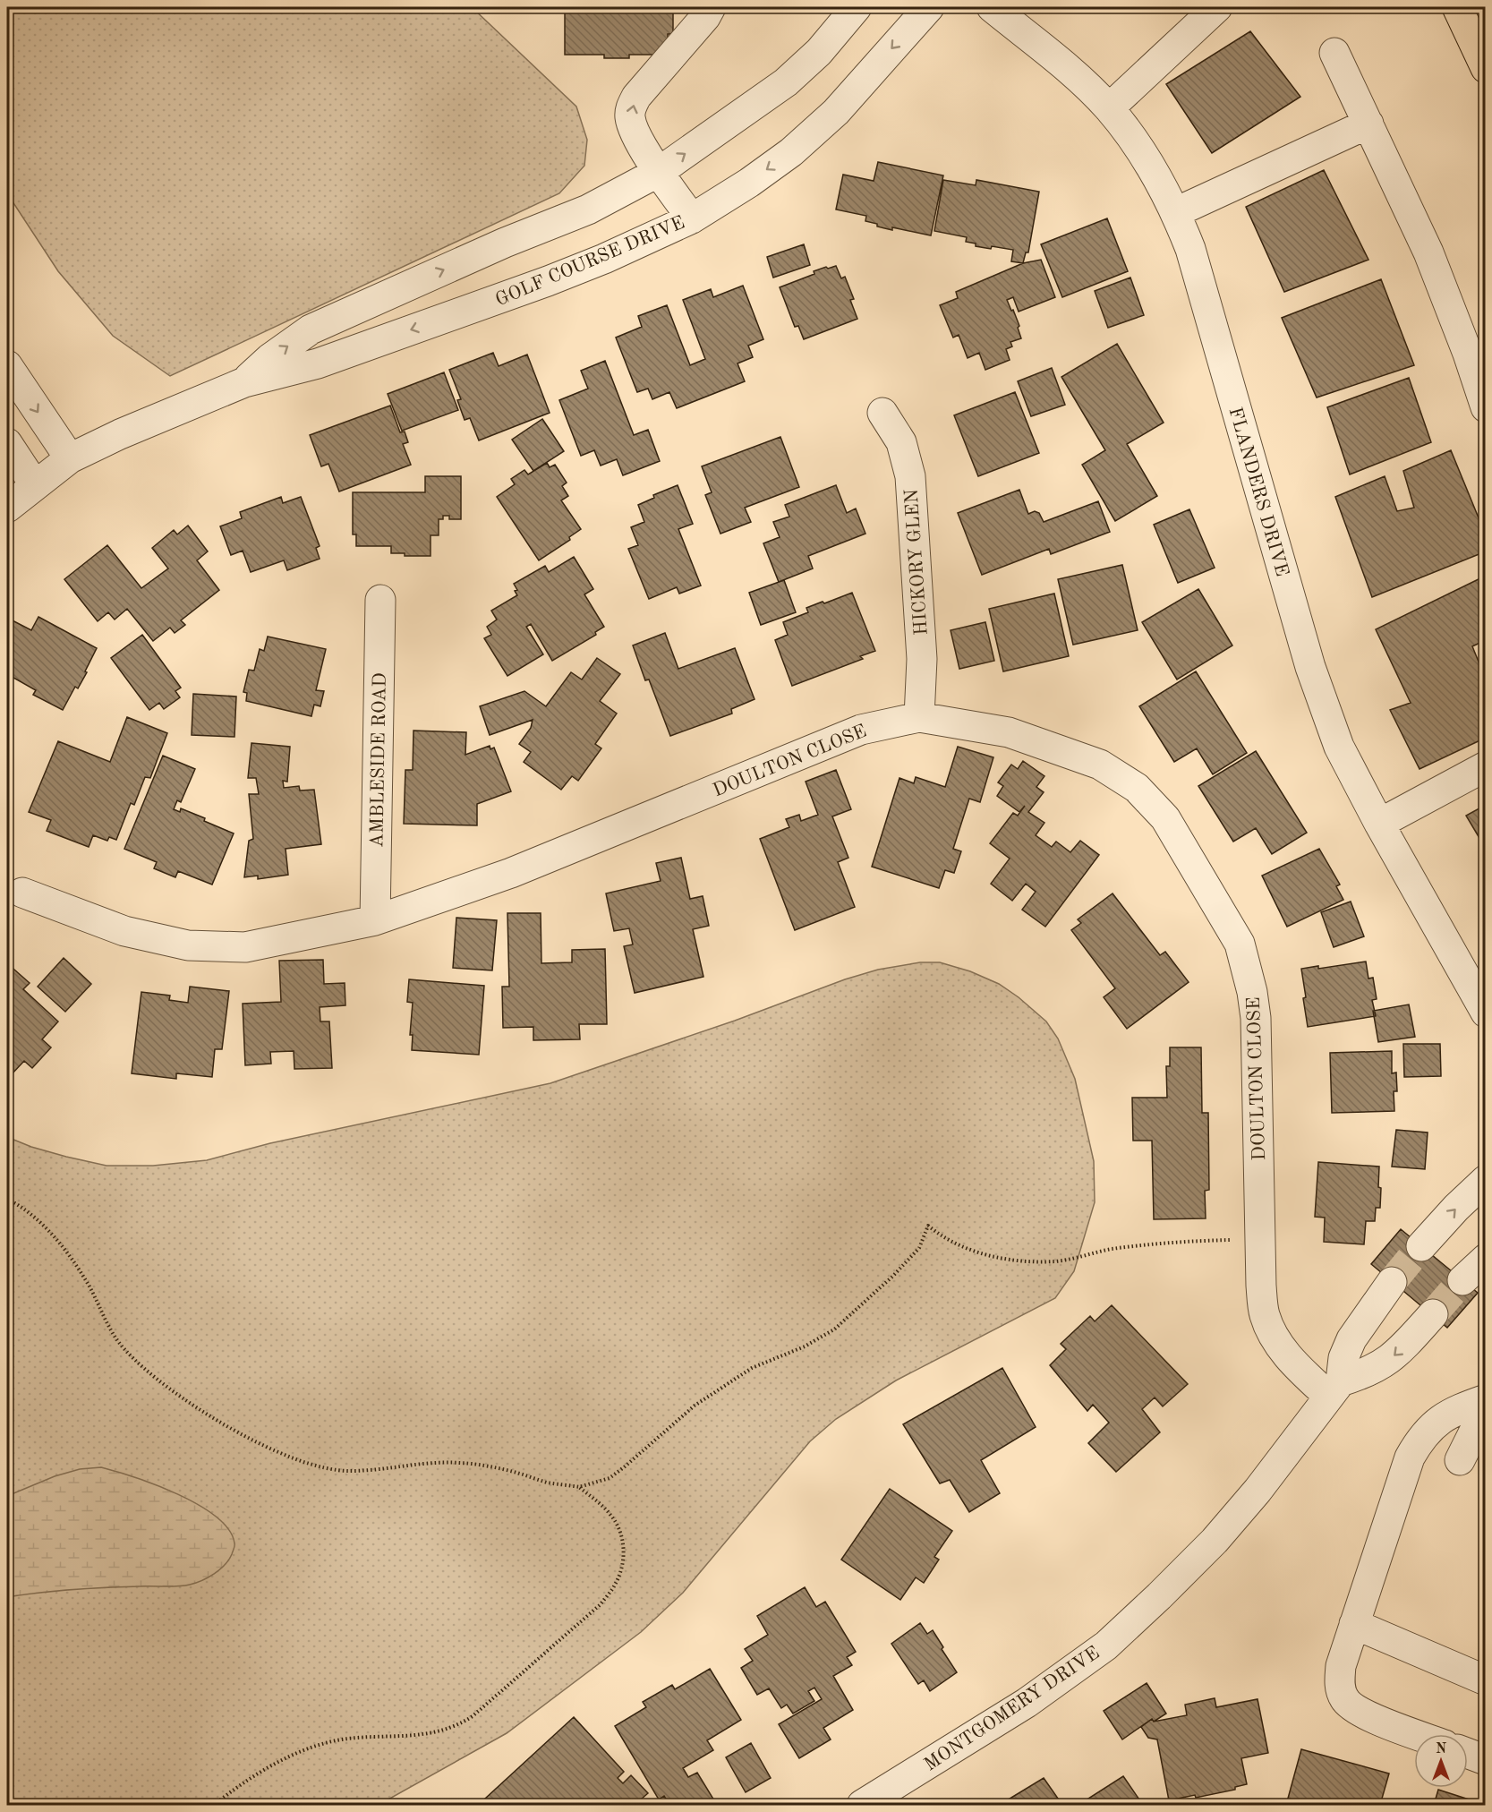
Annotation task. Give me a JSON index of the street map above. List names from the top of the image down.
{
  "streets": {
    "street": [
      "GOLF COURSE DRIVE",
      "FLANDERS DRIVE",
      "HICKORY GLEN",
      "AMBLESIDE ROAD",
      "DOULTON CLOSE",
      "MONTGOMERY DRIVE"
    ]
  },
  "crossings": [
    ["HICKORY GLEN", "DOULTON CLOSE"],
    ["AMBLESIDE ROAD", "DOULTON CLOSE"],
    ["DOULTON CLOSE", "MONTGOMERY DRIVE"]
  ],
  "north": "top"
}
